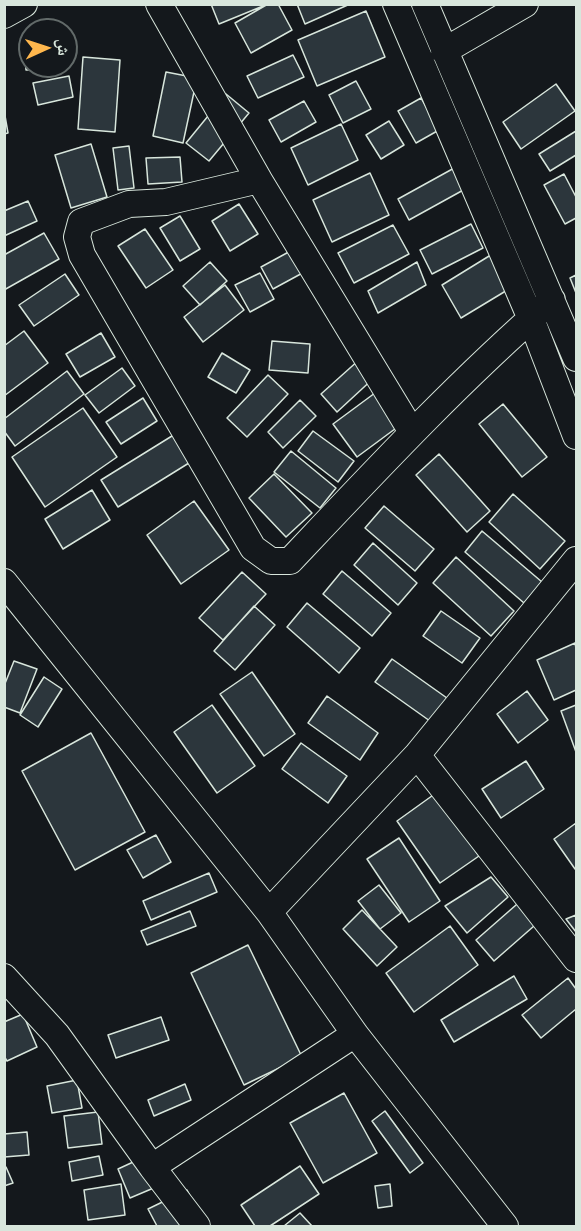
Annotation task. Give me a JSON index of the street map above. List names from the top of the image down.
{
  "north": "right"
}
